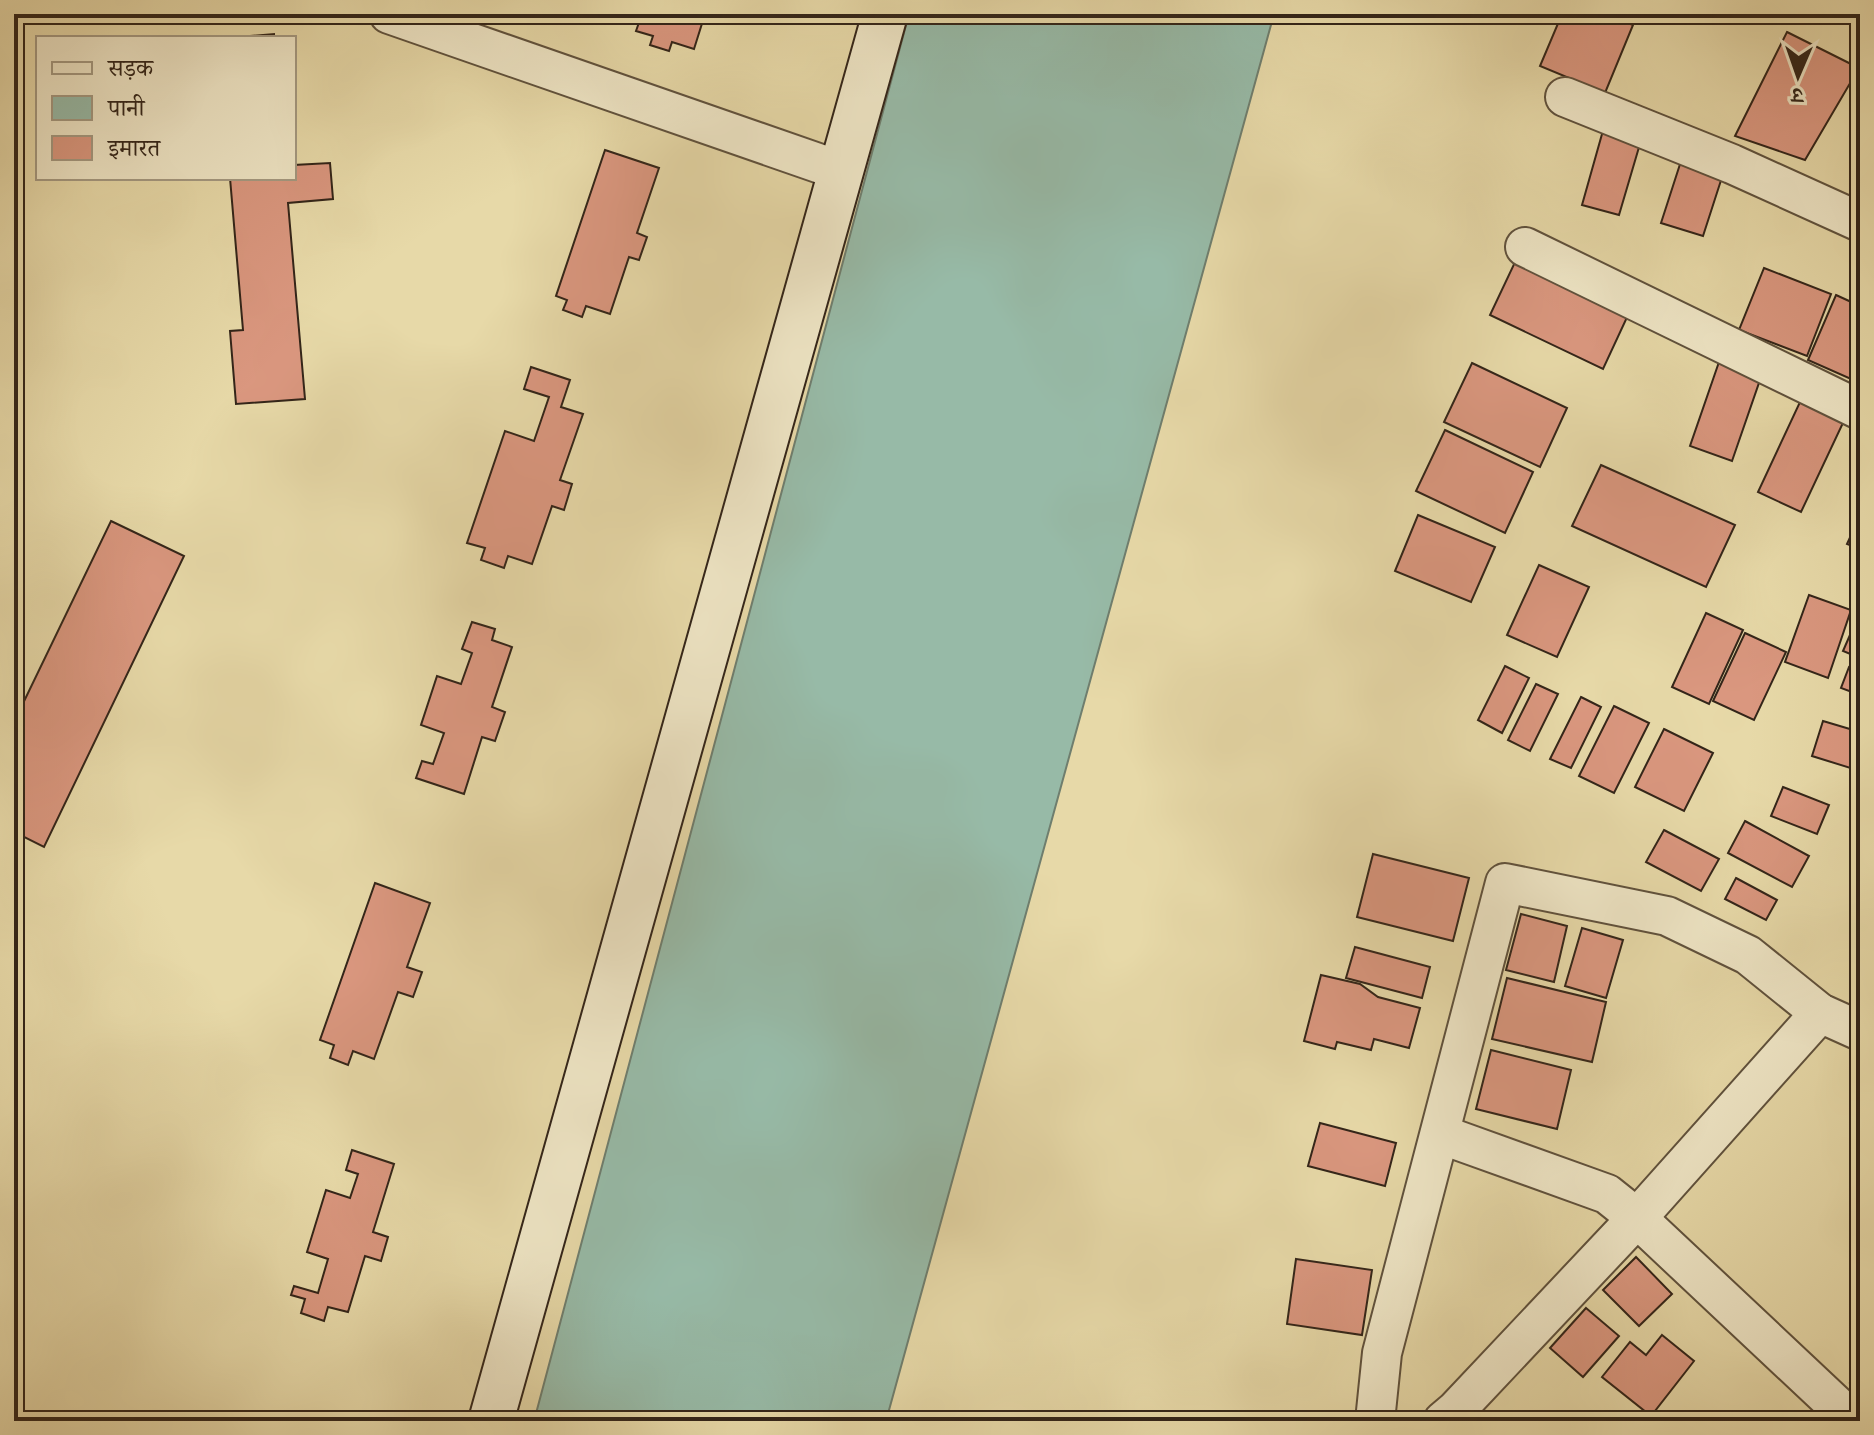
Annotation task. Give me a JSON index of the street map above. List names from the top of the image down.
{
  "legend": ["सड़क", "पानी", "इमारत"],
  "north": "bottom"
}
